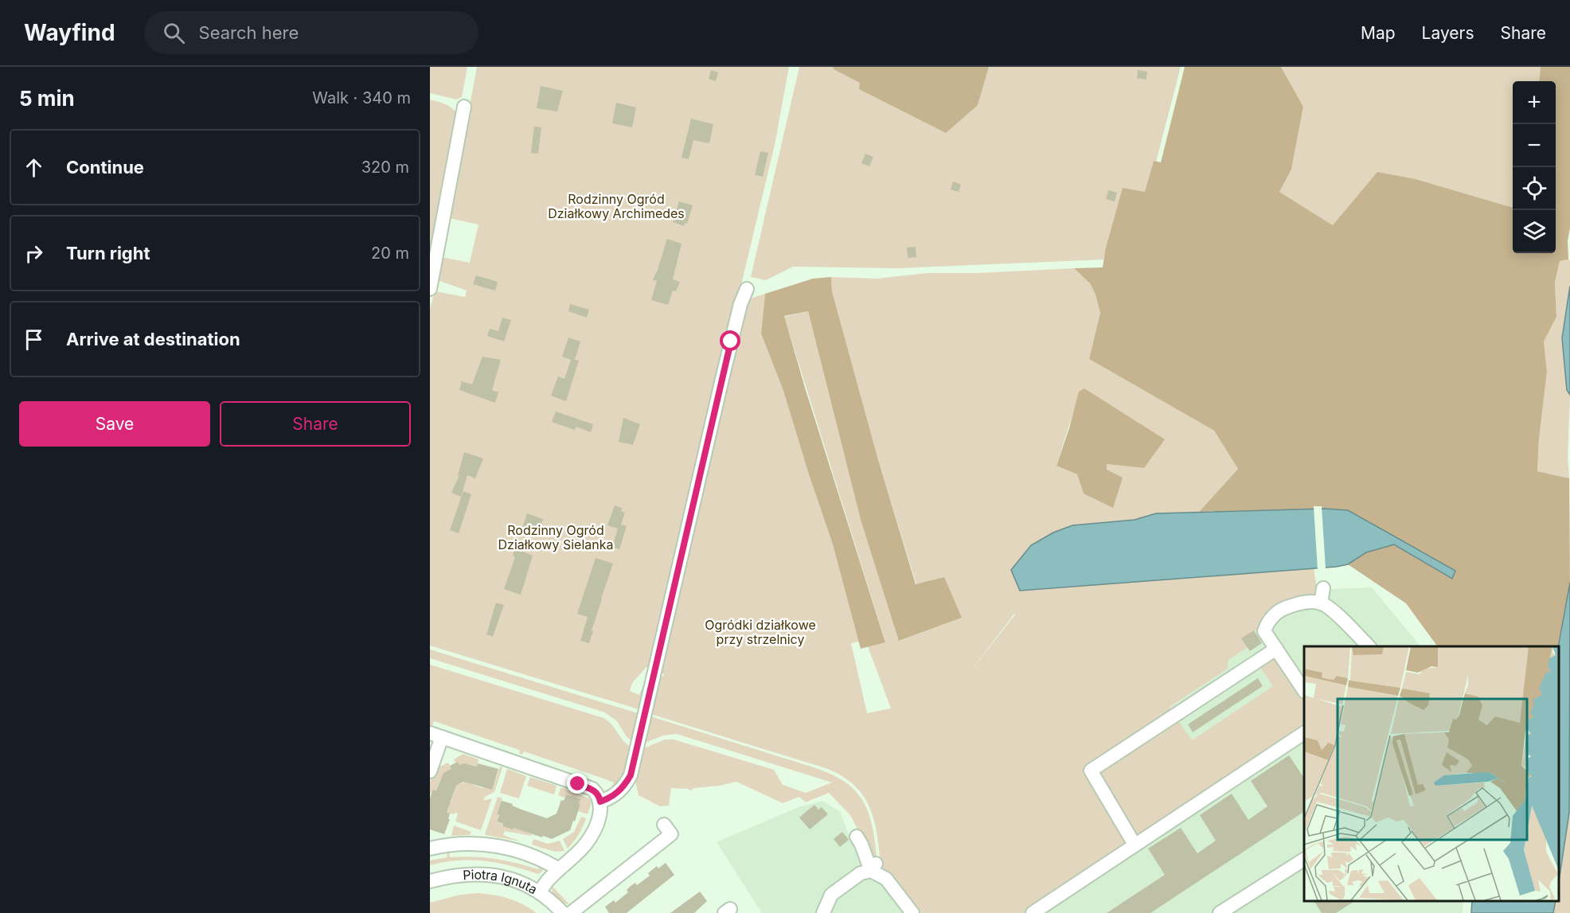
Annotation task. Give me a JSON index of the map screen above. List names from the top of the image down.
{
  "streets": {
    "street": ["Piotra Ignuta"]
  },
  "parks": ["Rodzinny Ogród Działkowy Archimedes", "Rodzinny Ogród Działkowy Sielanka", "Ogródki działkowe przy strzelnicy"],
  "page": {
    "header": "Wayfind",
    "search": "Search here",
    "nav": ["Map", "Layers", "Share"],
    "heading": ["5 min", "Walk · 340 m"],
    "map_buttons": ["+", "−"],
    "list": [
      ["Continue", "320 m"],
      ["Turn right", "20 m"],
      "Arrive at destination"
    ],
    "buttons": ["Save", "Share"]
  }
}
